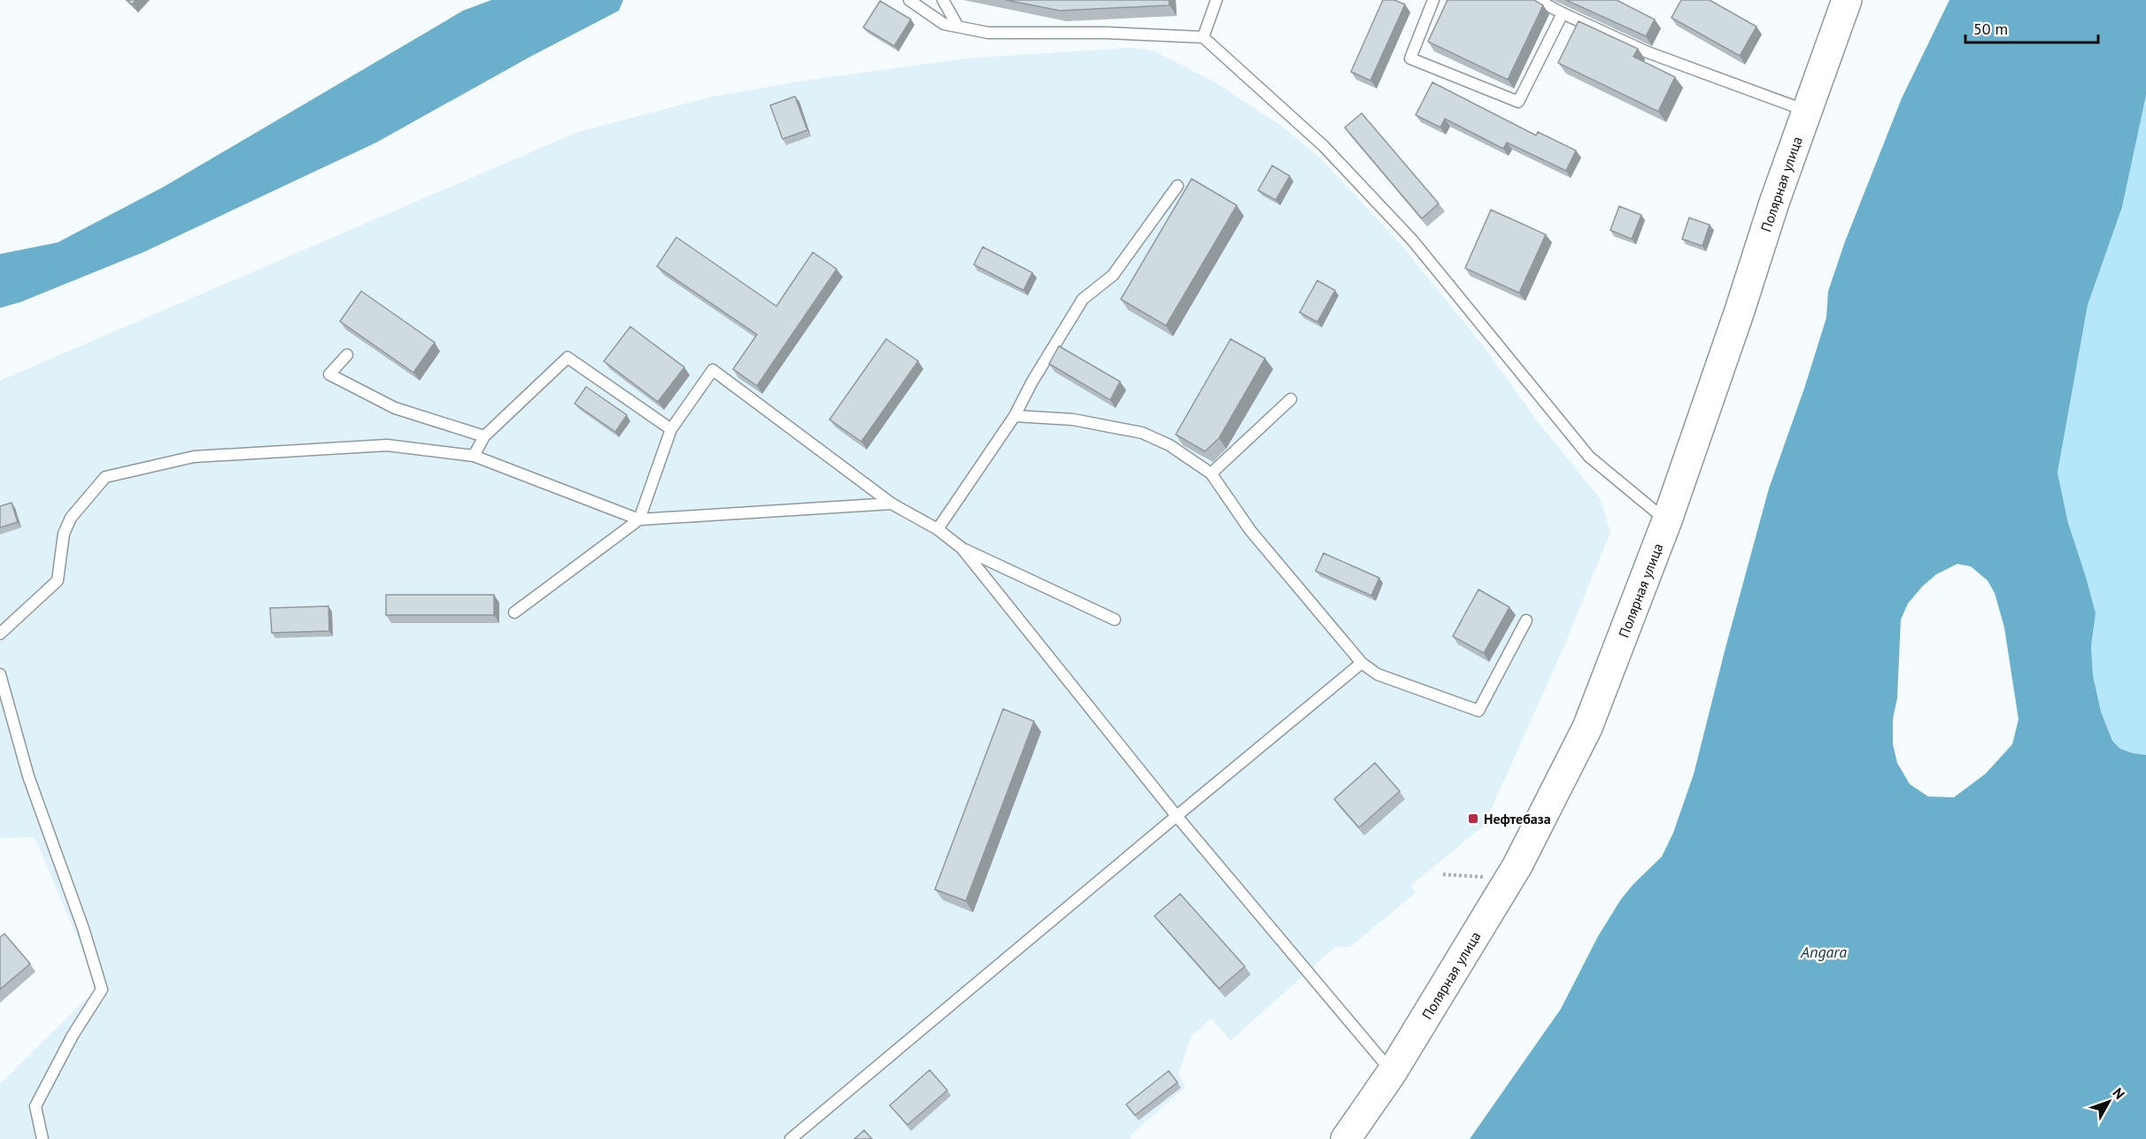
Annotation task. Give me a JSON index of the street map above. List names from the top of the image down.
{
  "streets": {
    "main road": ["Полярная улица"]
  },
  "water": ["Angara"],
  "places": {
    "transit": ["Нефтебаза"]
  },
  "scale_bar": "50 m",
  "north": "top right"
}
